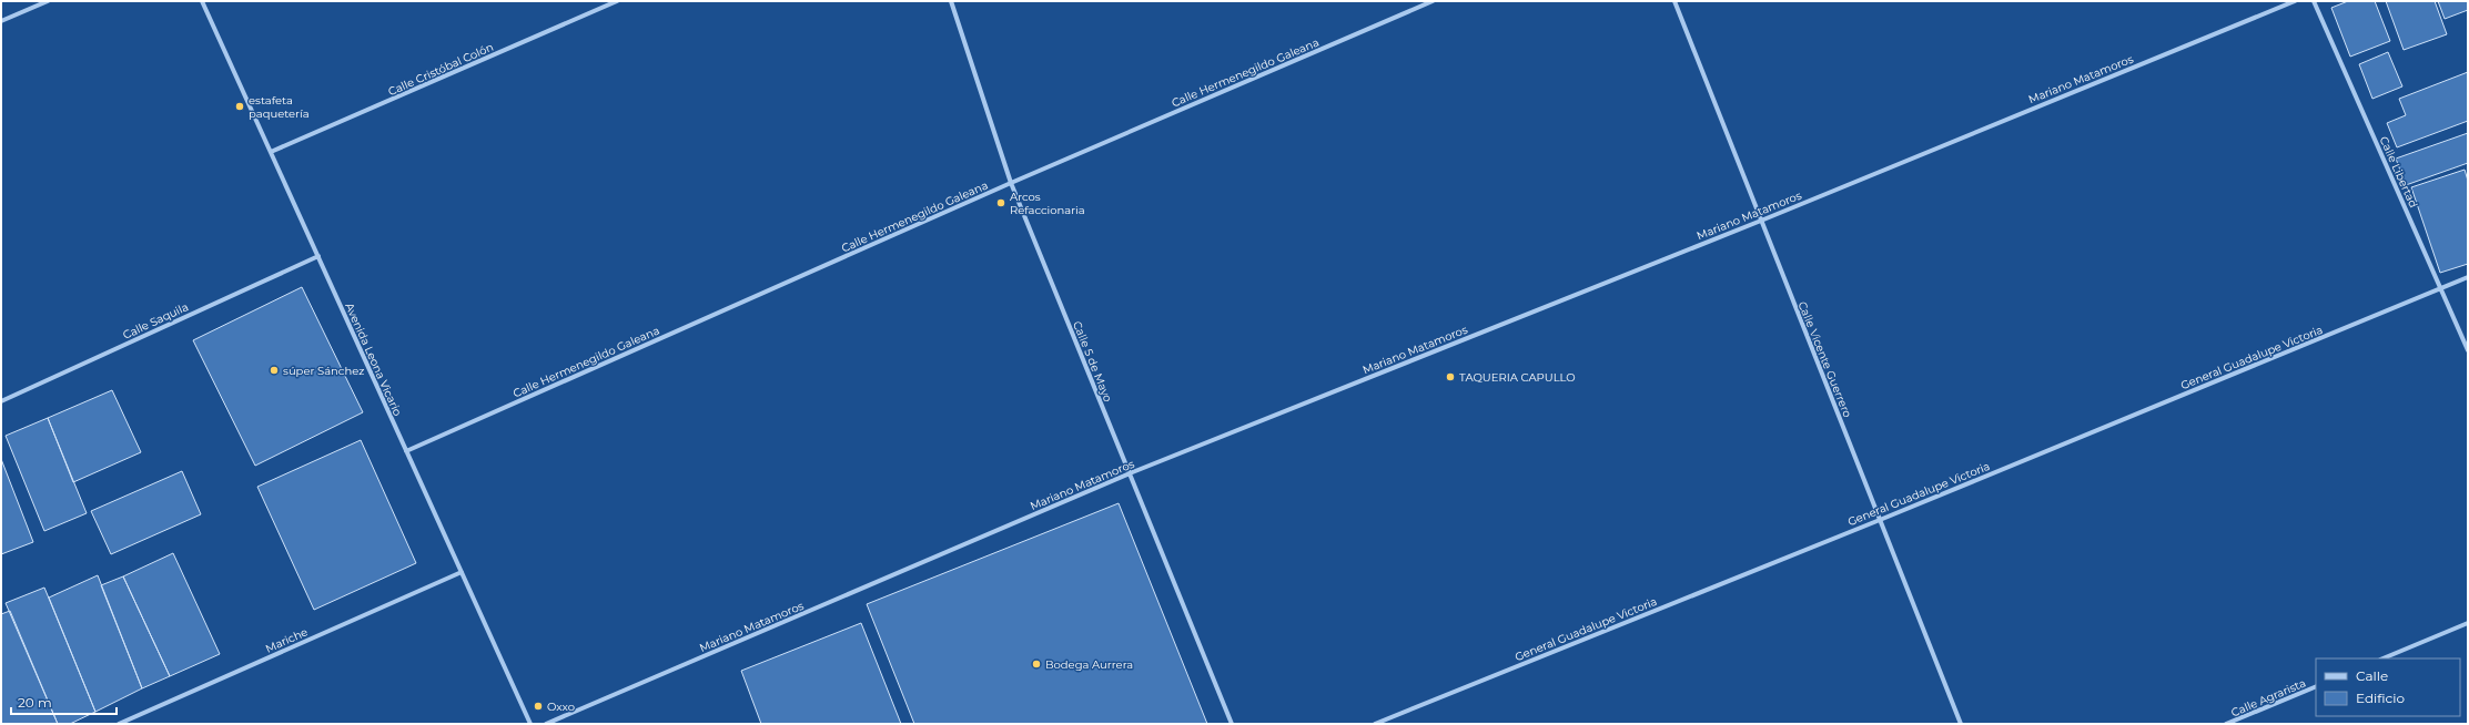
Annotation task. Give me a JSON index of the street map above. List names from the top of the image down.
{
  "streets": {
    "street": [
      "Calle Cristóbal Colón",
      "Calle Hermenegildo Galeana",
      "Mariano Matamoros",
      "Calle Libertad",
      "Calle Saquila",
      "General Guadalupe Victoria",
      "Avenida Leona Vicario",
      "Calle Vicente Guerrero",
      "Calle 5 de Mayo",
      "Mariche",
      "Calle Agrarista"
    ]
  },
  "crossings": [
    ["Calle Cristóbal Colón", "Avenida Leona Vicario"],
    ["Calle Hermenegildo Galeana", "Avenida Leona Vicario"],
    ["Calle Hermenegildo Galeana", "Calle 5 de Mayo"],
    ["Mariano Matamoros", "Calle Vicente Guerrero"],
    ["Mariano Matamoros", "Calle 5 de Mayo"],
    ["Calle Libertad", "General Guadalupe Victoria"],
    ["Calle Saquila", "Avenida Leona Vicario"],
    ["General Guadalupe Victoria", "Calle Vicente Guerrero"],
    ["Avenida Leona Vicario", "Mariche"]
  ],
  "places": [
    "estafeta paquetería",
    "Arcos Refaccionaria",
    "súper Sánchez",
    "TAQUERIA CAPULLO",
    "Bodega Aurrera",
    "Oxxo"
  ],
  "legend": ["Calle", "Edificio"],
  "scale_bar": "20 m"
}
